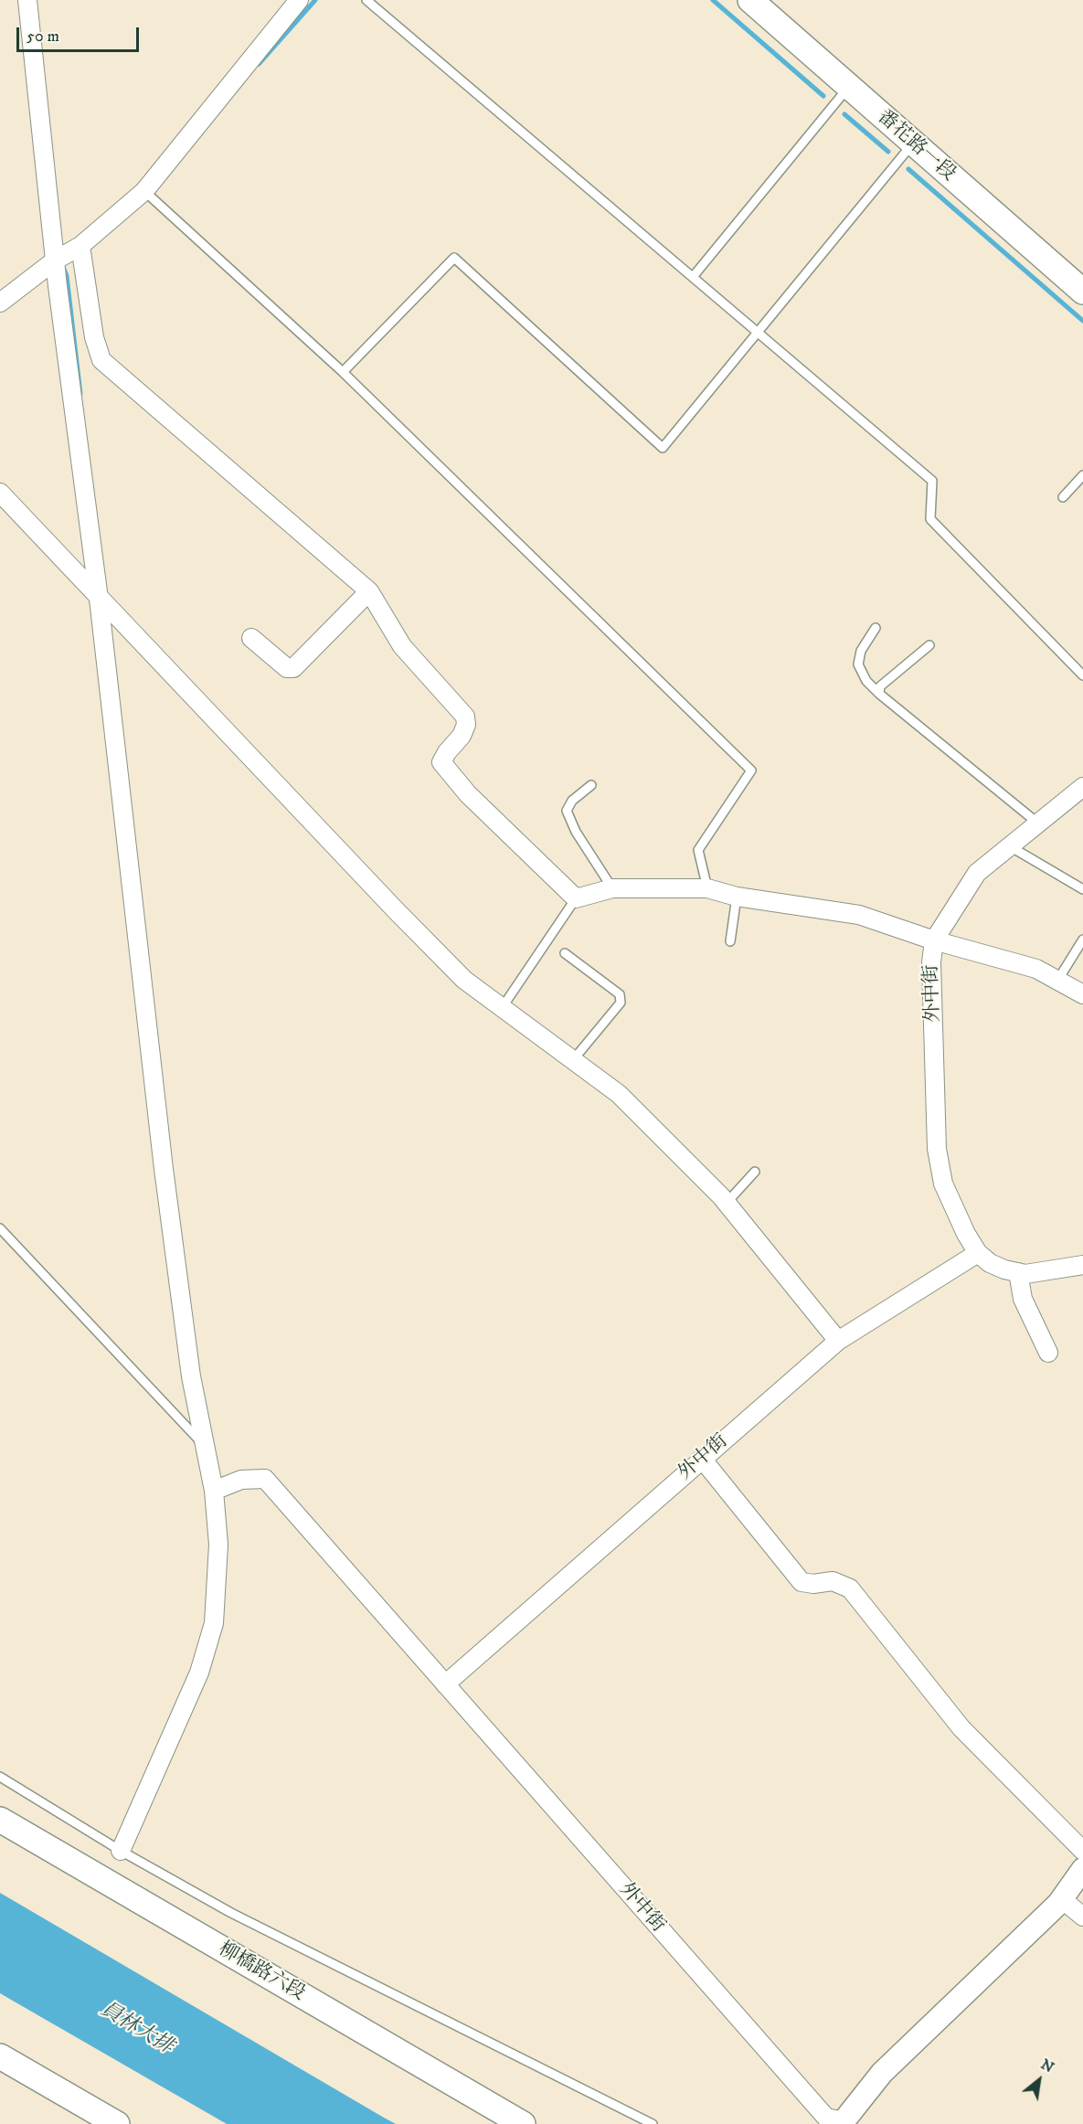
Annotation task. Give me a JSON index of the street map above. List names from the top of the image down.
{
  "streets": {
    "main road": ["番花路一段", "柳橋路六段"],
    "street": ["外中街"]
  },
  "water": ["員林大排"],
  "scale_bar": "50 m",
  "north": "top right"
}
